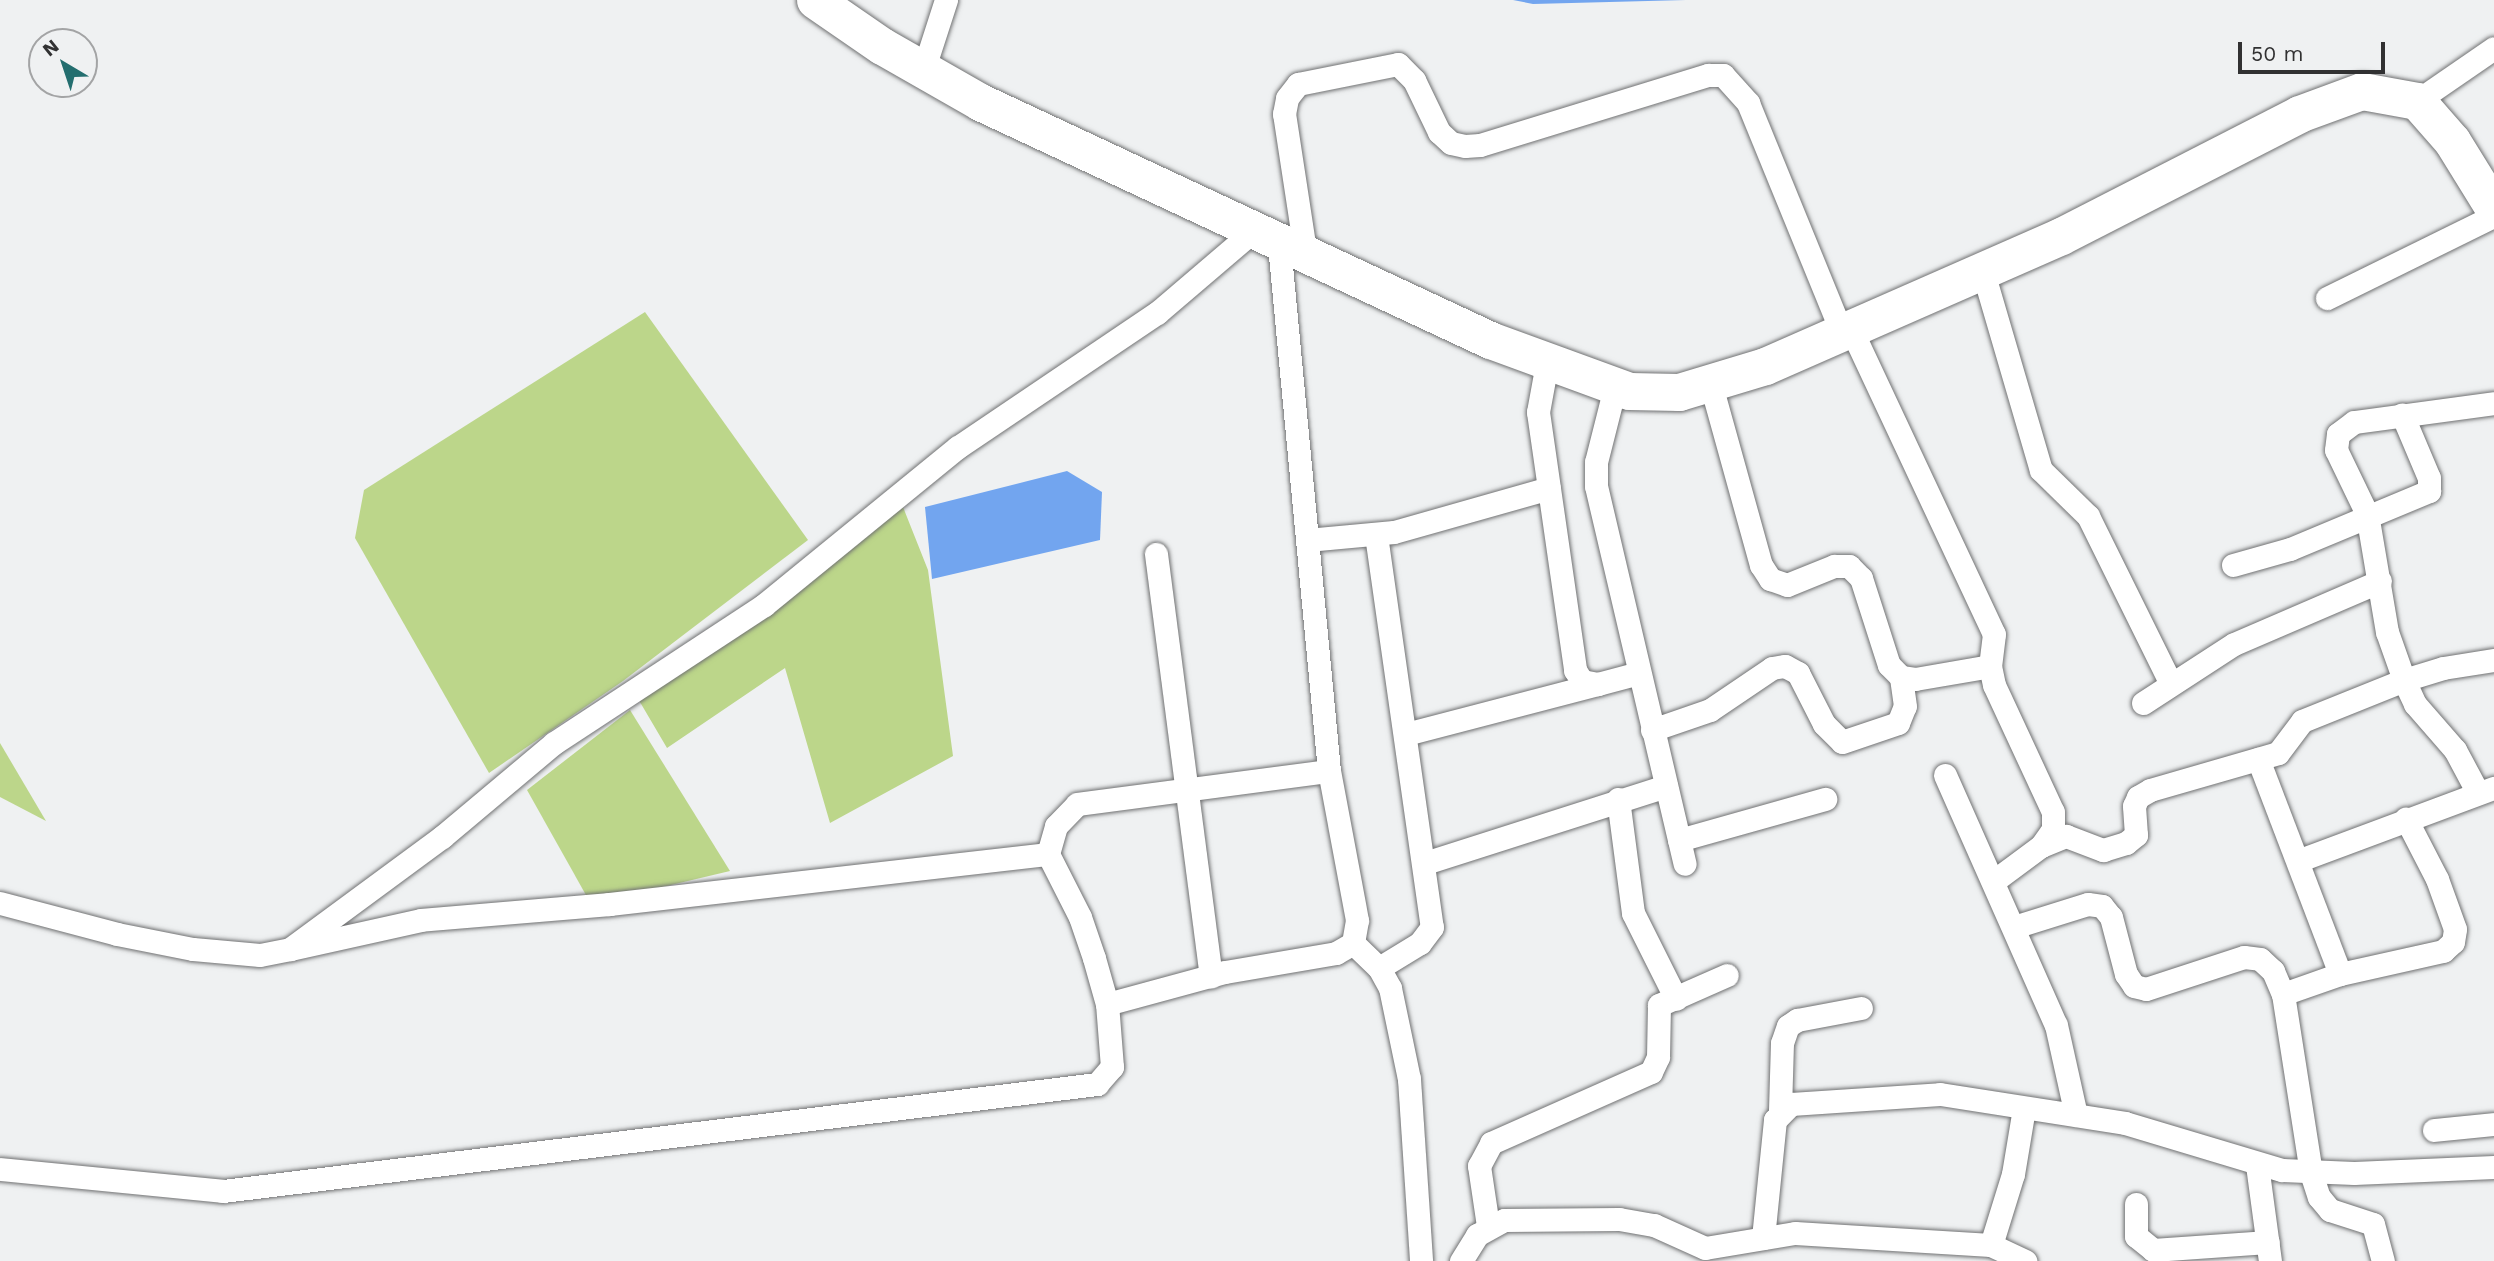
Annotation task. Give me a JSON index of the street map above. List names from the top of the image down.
{
  "scale_bar": "50 m",
  "north": "top left"
}
